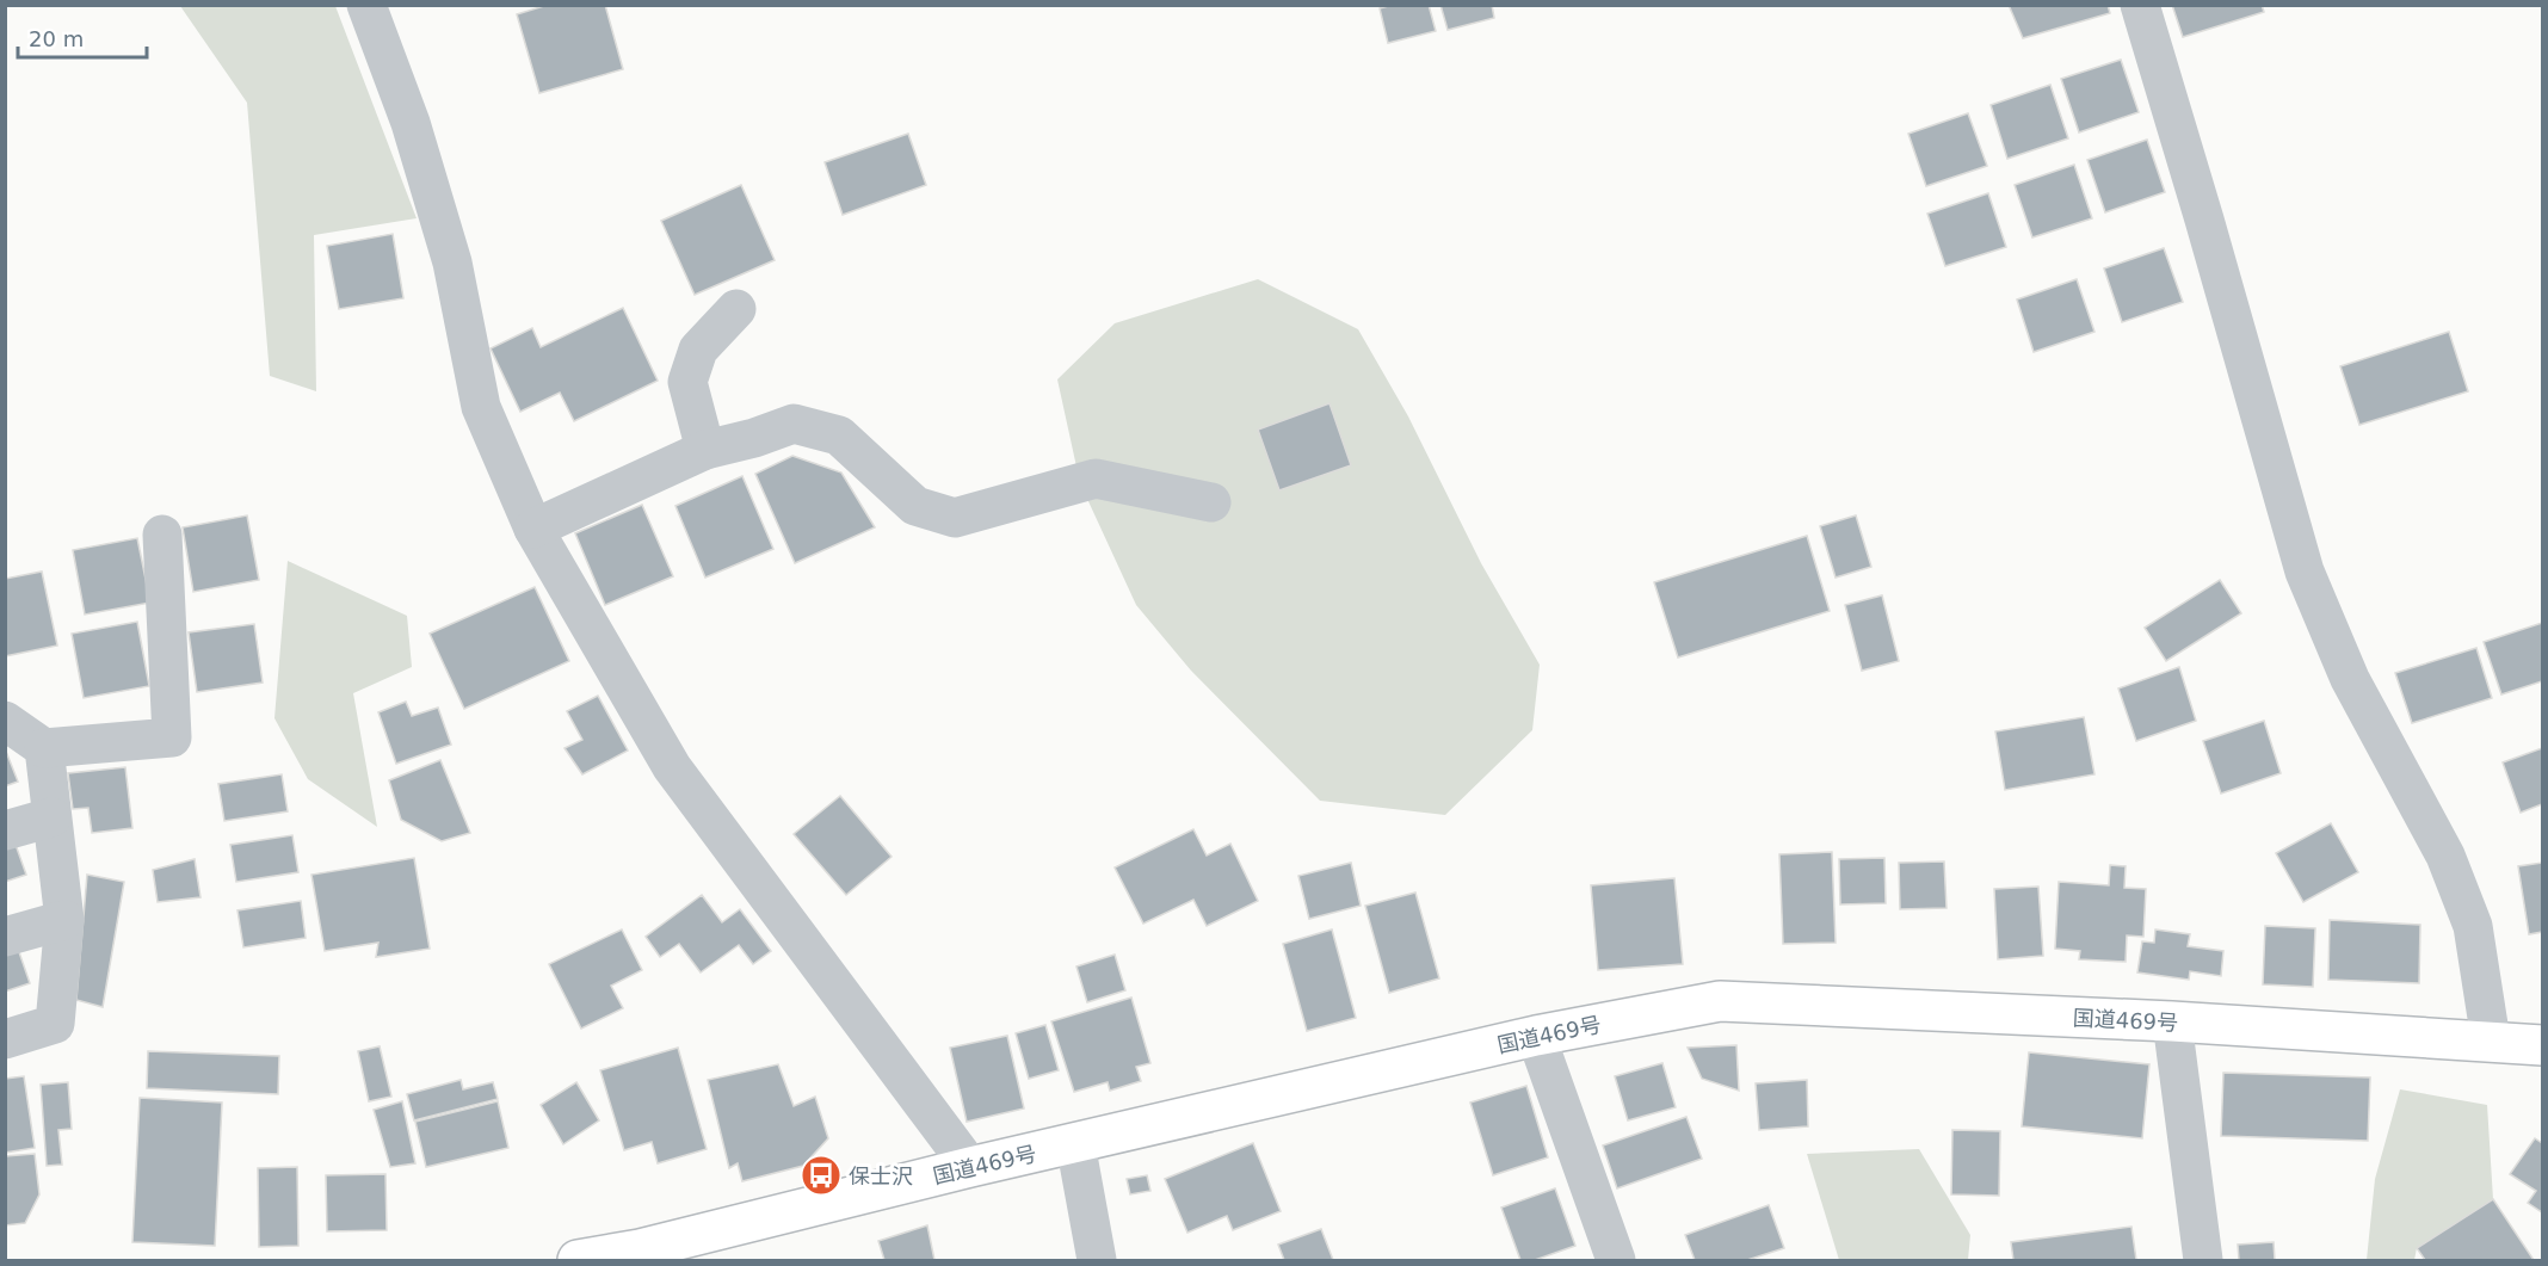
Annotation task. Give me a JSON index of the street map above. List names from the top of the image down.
{
  "streets": {
    "highway": ["国道469号"]
  },
  "places": {
    "bus stop": ["保士沢"]
  },
  "scale_bar": "20 m"
}
